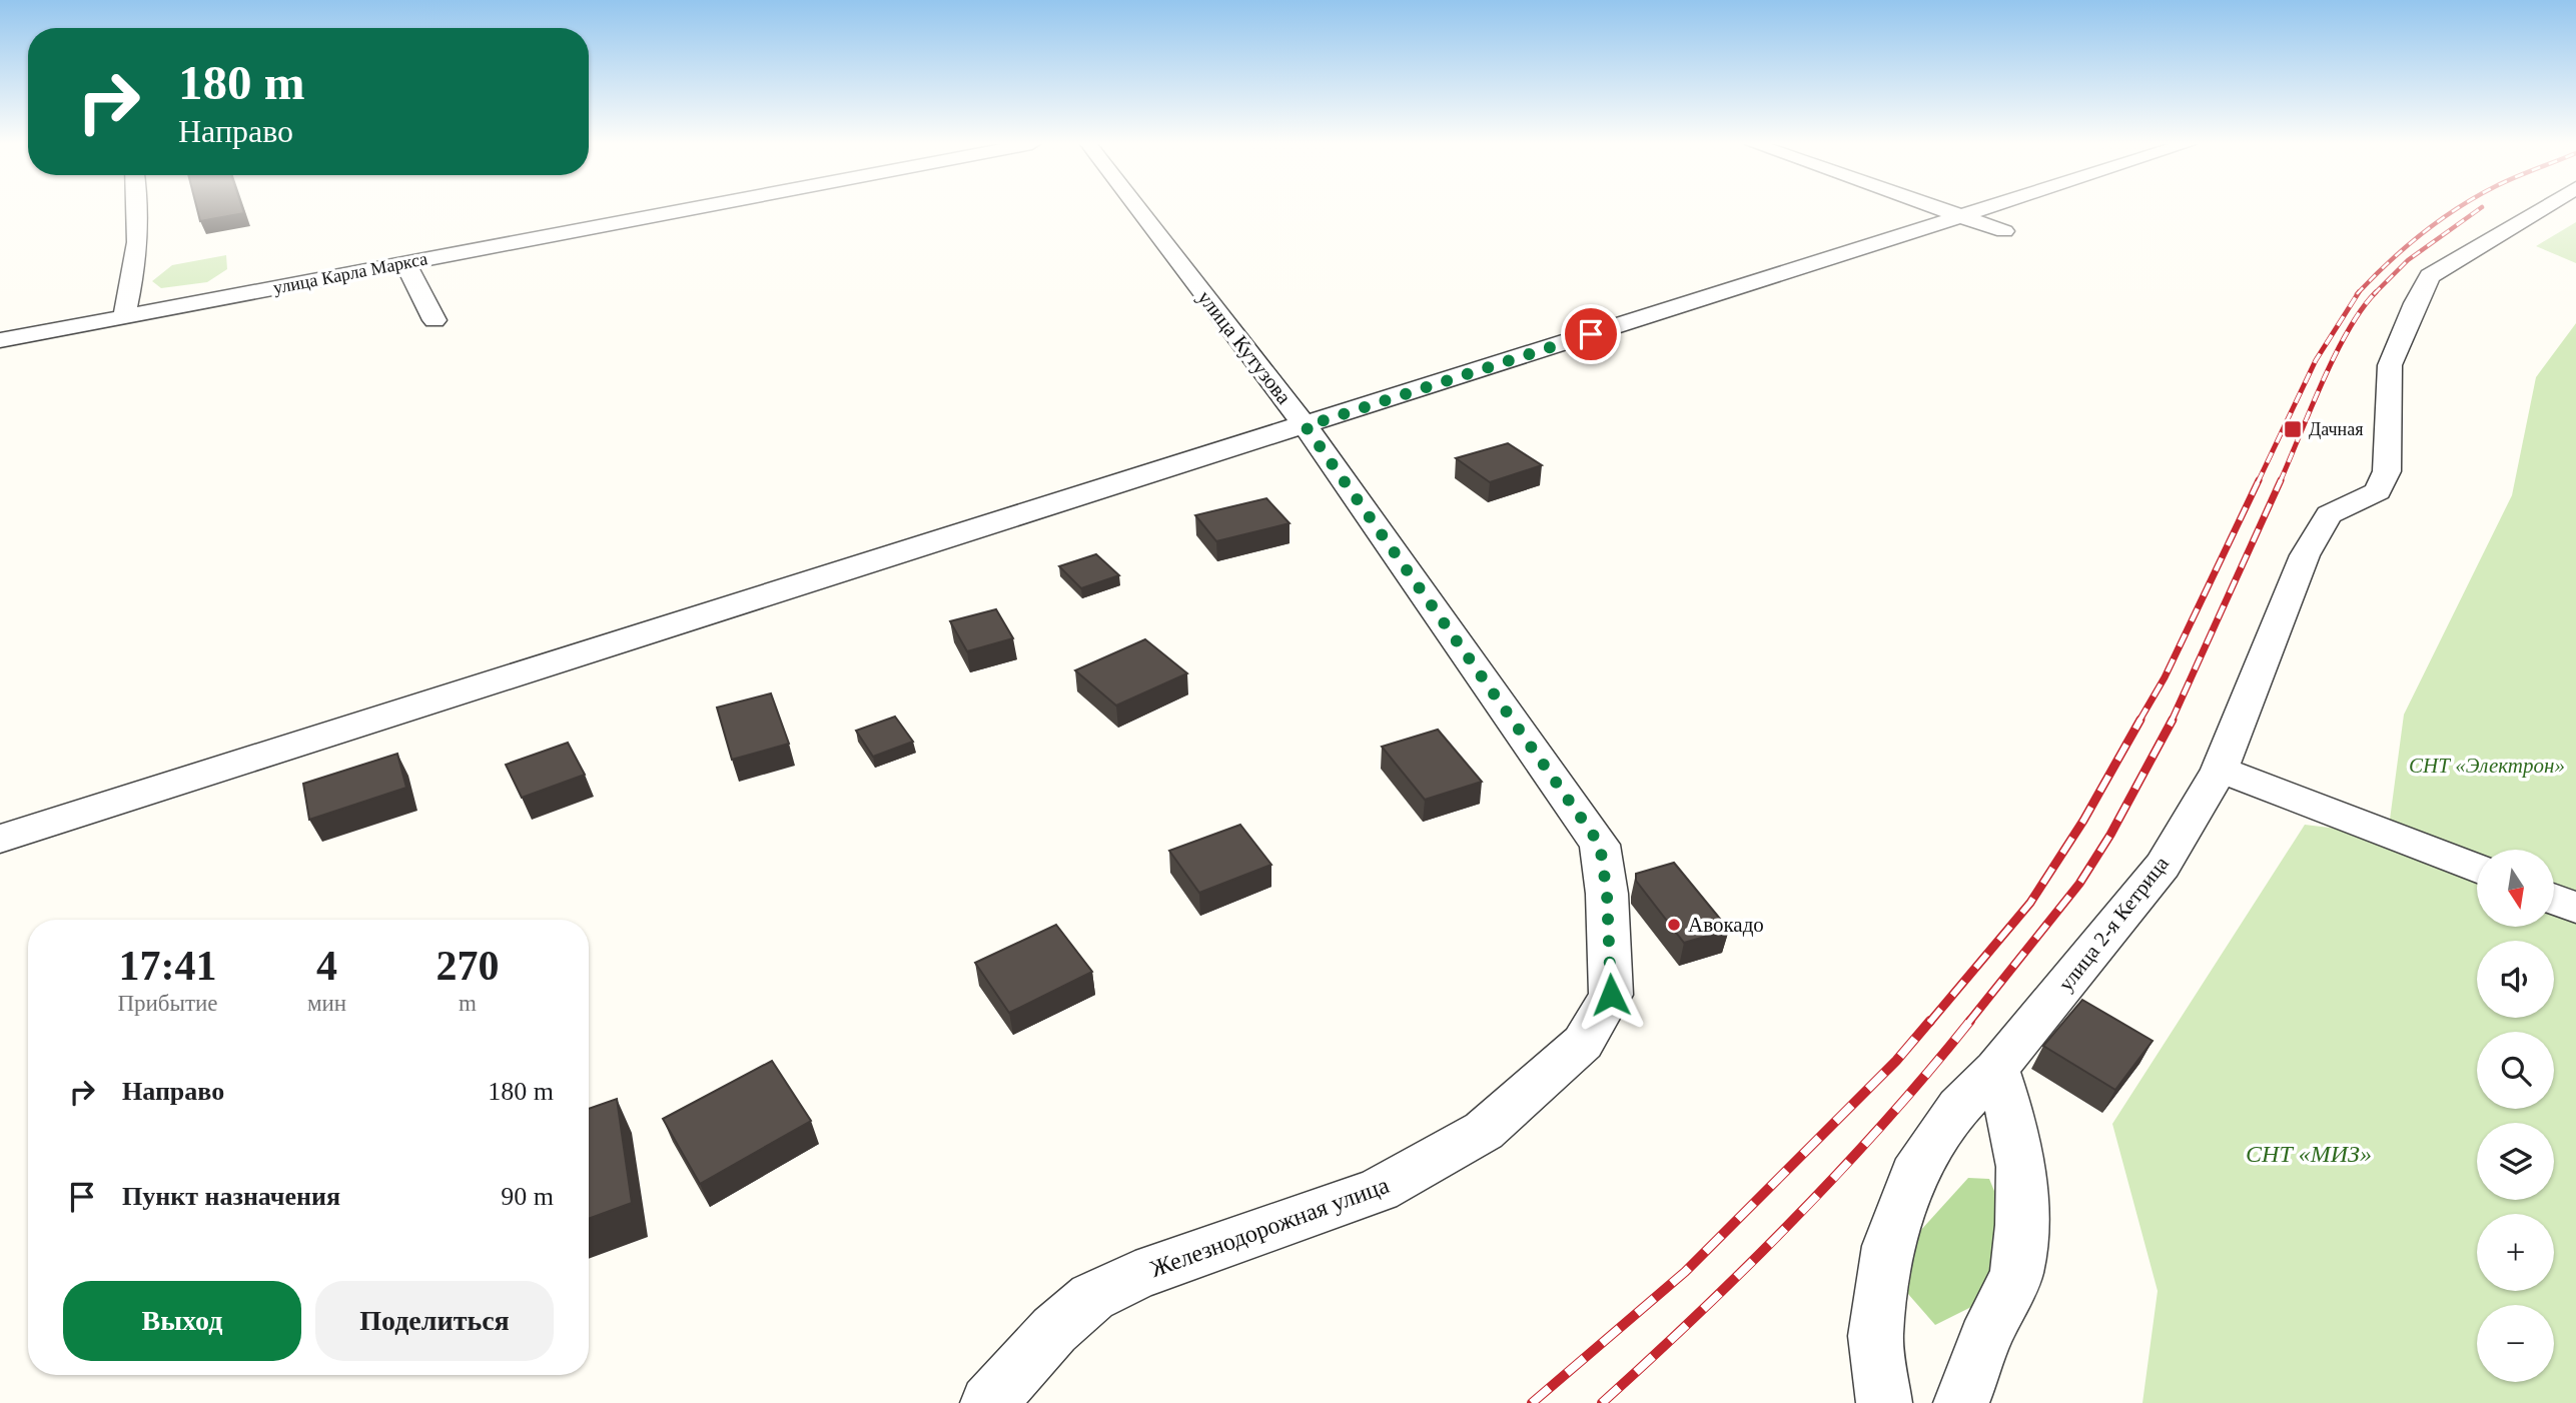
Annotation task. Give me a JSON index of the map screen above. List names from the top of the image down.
{
  "streets": {
    "street": [
      "улица Карла Маркса",
      "улица Кутузова",
      "улица 2-я Кетрица",
      "Железнодорожная улица"
    ]
  },
  "crossings": [
    ["улица Кутузова", "Железнодорожная улица"]
  ],
  "parks": ["СНТ «Электрон»", "СНТ «МИЗ»"],
  "places": {
    "transit": ["Дачная"],
    "other": ["Авокадо"]
  },
  "north": "bottom",
  "page": {
    "turn": ["180 m", "Направо"],
    "map_buttons": ["+", "−"],
    "eta": [
      "17:41",
      "Прибытие",
      "4",
      "мин",
      "270",
      "m"
    ],
    "list": [
      {
        "name": "Направо",
        "value": "180 m"
      },
      {
        "name": "Пункт назначения",
        "value": "90 m"
      }
    ],
    "buttons": ["Выход", "Поделиться"]
  }
}
